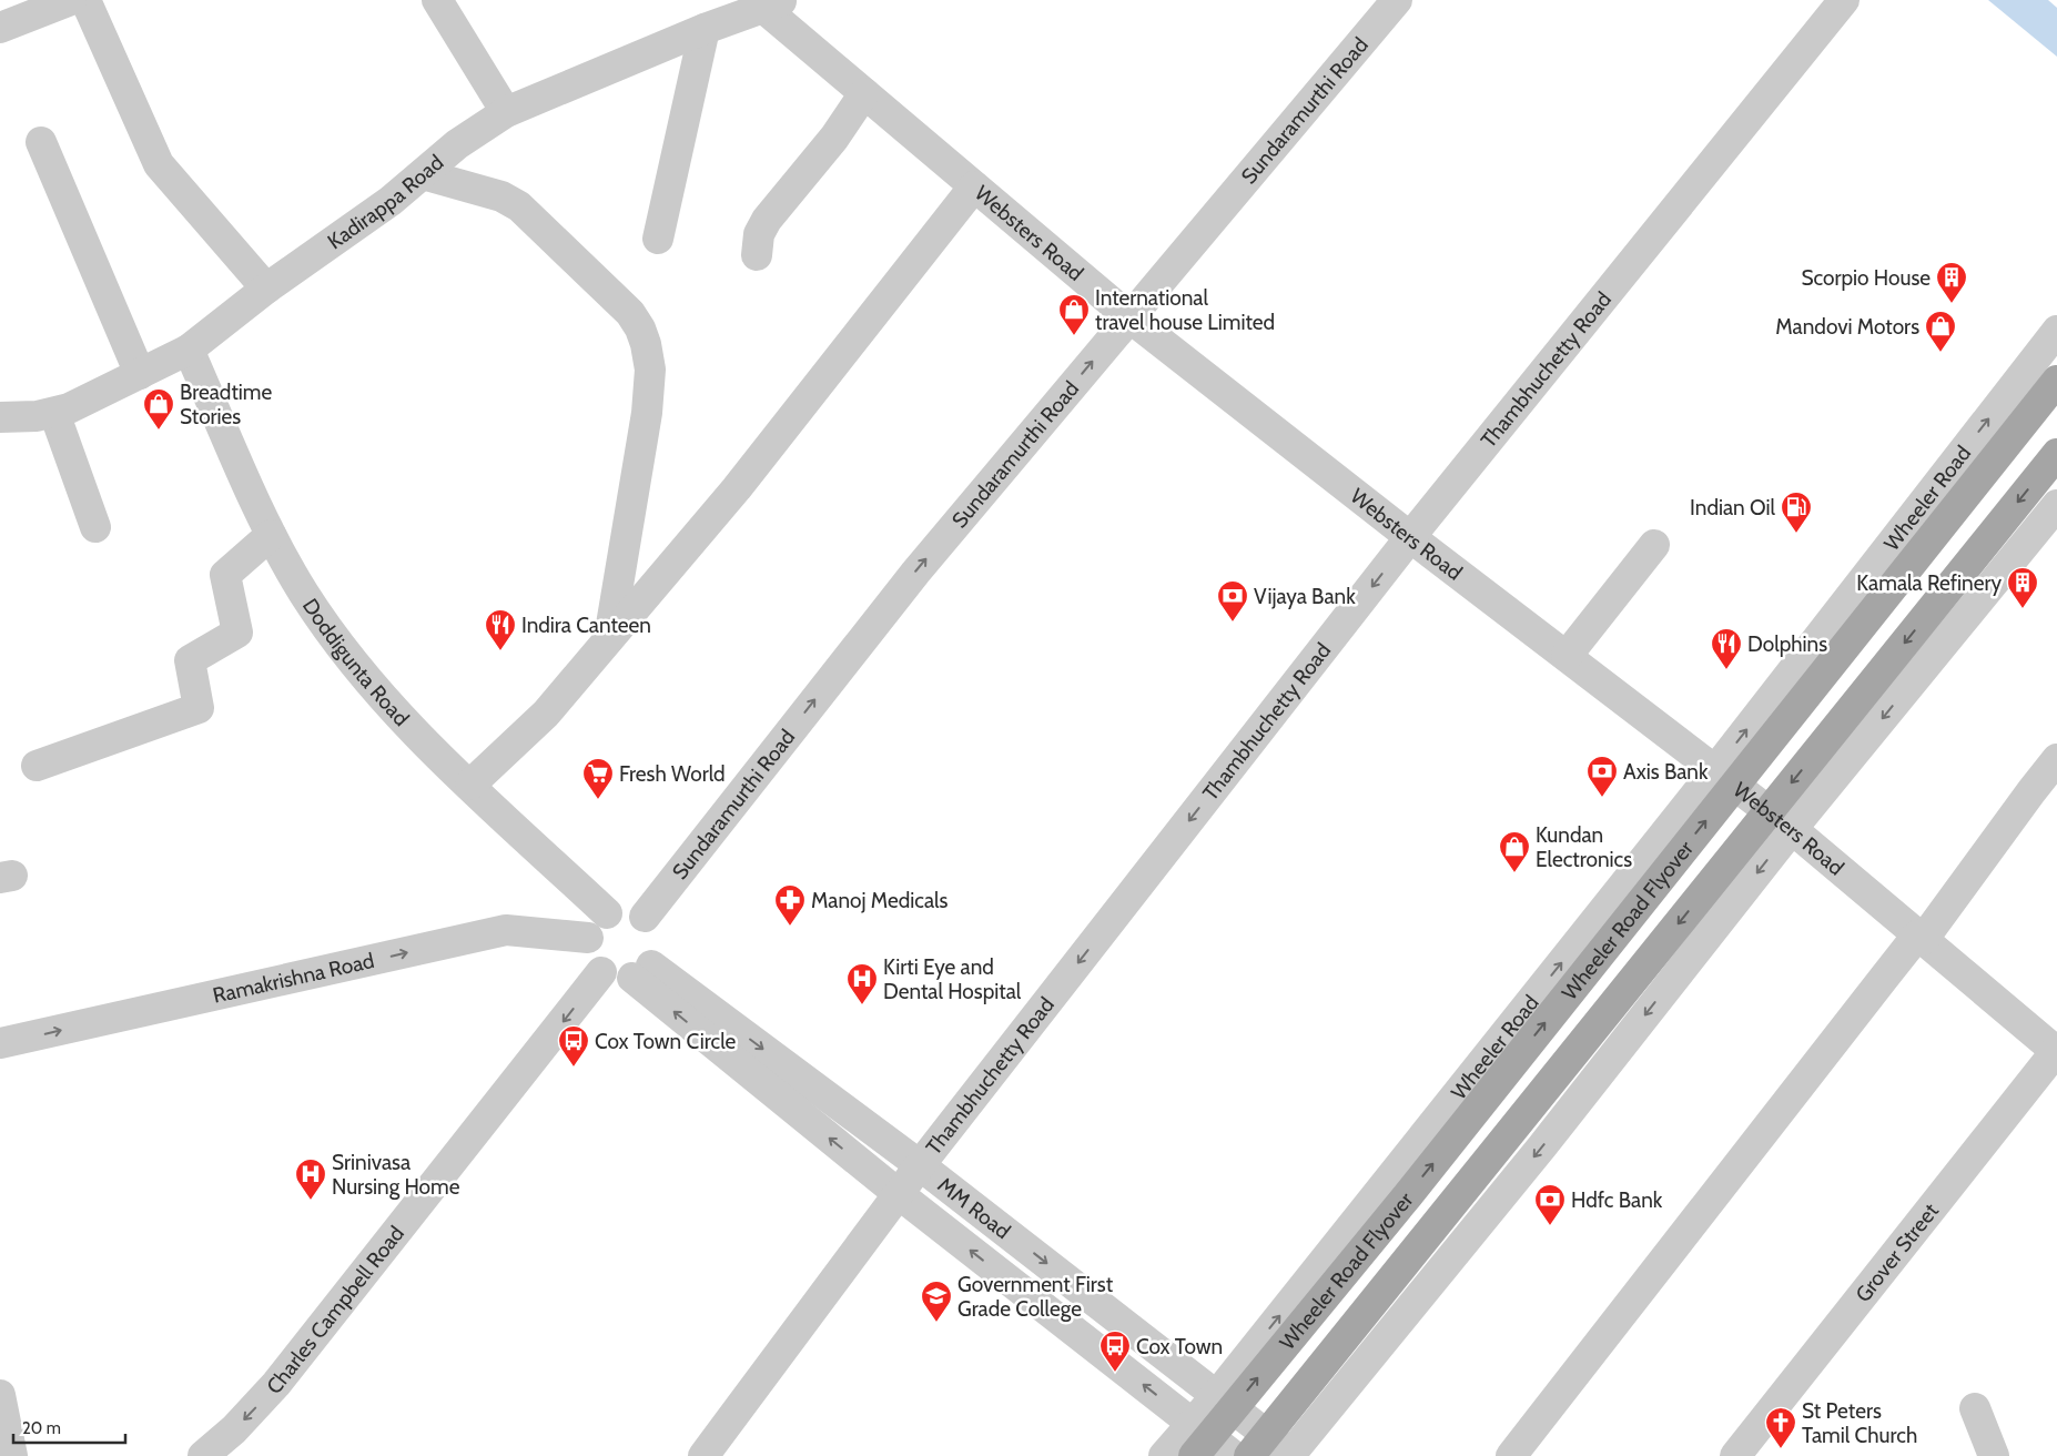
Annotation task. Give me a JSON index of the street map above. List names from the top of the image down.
{
  "streets": {
    "main road": ["Wheeler Road Flyover"],
    "street": [
      "Sundaramurthi Road",
      "Kadirappa Road",
      "Websters Road",
      "Thambhuchetty Road",
      "Wheeler Road",
      "Doddigunta Road",
      "Ramakrishna Road",
      "MM Road",
      "Grover Street",
      "Charles Campbell Road"
    ]
  },
  "crossings": [
    ["Sundaramurthi Road", "Websters Road"],
    ["Sundaramurthi Road", "Doddigunta Road"],
    ["Sundaramurthi Road", "Ramakrishna Road"],
    ["Sundaramurthi Road", "MM Road"],
    ["Sundaramurthi Road", "Charles Campbell Road"],
    ["Kadirappa Road", "Websters Road"],
    ["Kadirappa Road", "Doddigunta Road"],
    ["Websters Road", "Thambhuchetty Road"],
    ["Websters Road", "Wheeler Road"],
    ["Websters Road", "Grover Street"],
    ["Thambhuchetty Road", "MM Road"],
    ["Wheeler Road", "MM Road"],
    ["Doddigunta Road", "Ramakrishna Road"],
    ["Doddigunta Road", "MM Road"],
    ["Doddigunta Road", "Charles Campbell Road"],
    ["Ramakrishna Road", "MM Road"],
    ["Ramakrishna Road", "Charles Campbell Road"],
    ["MM Road", "Charles Campbell Road"]
  ],
  "one_way": ["Thambhuchetty Road", "Ramakrishna Road", "Charles Campbell Road"],
  "places": {
    "building": ["Scorpio House", "Kamala Refinery"],
    "shop": [
      "International travel house Limited",
      "Mandovi Motors",
      "Breadtime Stories",
      "Kundan Electronics"
    ],
    "fuel station": ["Indian Oil"],
    "bank": ["Vijaya Bank", "Axis Bank", "Hdfc Bank"],
    "restaurant": ["Indira Canteen", "Dolphins"],
    "supermarket": ["Fresh World"],
    "pharmacy": ["Manoj Medicals"],
    "hospital": ["Kirti Eye and Dental Hospital", "Srinivasa Nursing Home"],
    "bus stop": ["Cox Town Circle", "Cox Town"],
    "school or university": ["Government First Grade College"],
    "church": ["St Peters Tamil Church"]
  },
  "scale_bar": "20 m"
}
